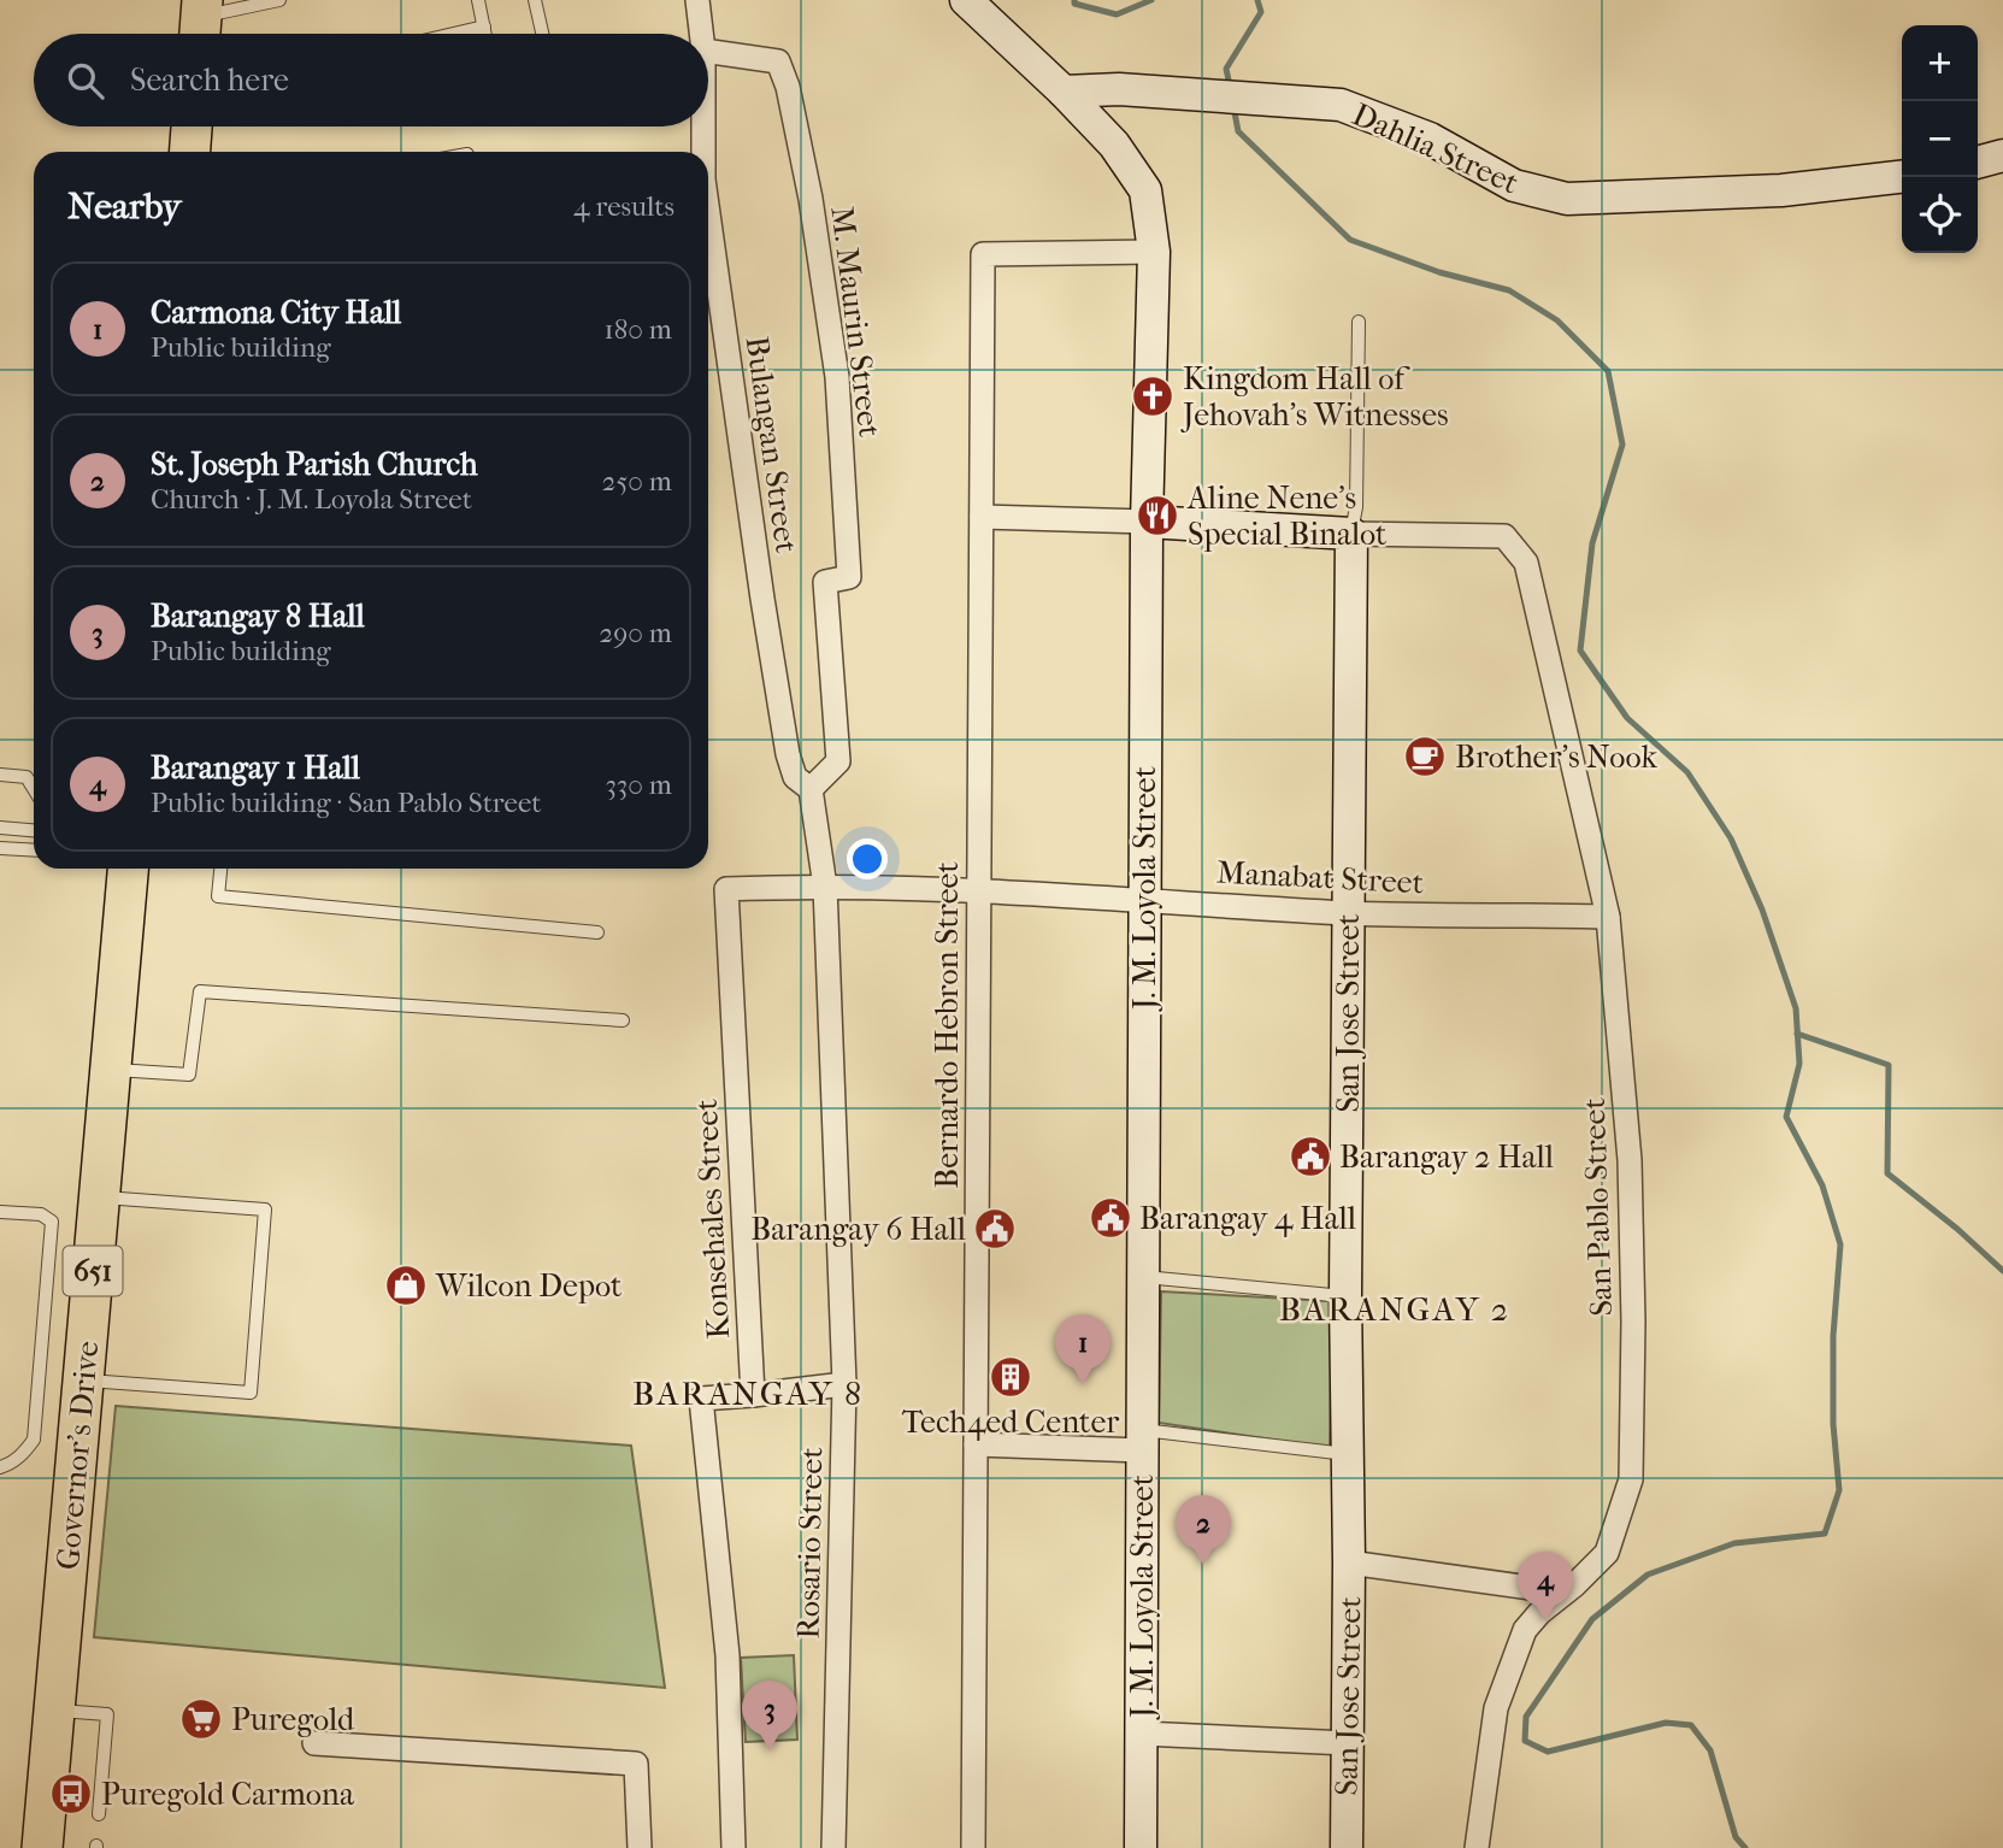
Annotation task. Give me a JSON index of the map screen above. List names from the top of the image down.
{
  "streets": {
    "highway": ["651", "Governor's Drive"],
    "main road": ["Dahlia Street", "J. M. Loyola Street", "San Jose Street"],
    "street": [
      "M. Maurin Street",
      "Bulangan Street",
      "Manabat Street",
      "Bernardo Hebron Street",
      "San Pablo Street",
      "Konsehales Street",
      "Rosario Street"
    ]
  },
  "crossings": [
    ["Dahlia Street", "J. M. Loyola Street"],
    ["M. Maurin Street", "Bulangan Street"],
    ["Bulangan Street", "Manabat Street"],
    ["Bulangan Street", "Rosario Street"],
    ["Manabat Street", "J. M. Loyola Street"],
    ["Manabat Street", "San Jose Street"],
    ["Manabat Street", "Bernardo Hebron Street"],
    ["Manabat Street", "San Pablo Street"],
    ["Manabat Street", "Konsehales Street"],
    ["Manabat Street", "Rosario Street"],
    ["J. M. Loyola Street", "Bernardo Hebron Street"],
    ["San Jose Street", "San Pablo Street"]
  ],
  "districts": ["BARANGAY 2", "BARANGAY 8"],
  "places": {
    "church": ["Kingdom Hall of Jehovah's Witnesses"],
    "restaurant": ["Aline Nene's Special Binalot"],
    "cafe": ["Brother's Nook"],
    "public building": ["Barangay 2 Hall", "Barangay 4 Hall", "Barangay 6 Hall"],
    "shop": ["Wilcon Depot"],
    "building": ["Tech4ed Center"],
    "supermarket": ["Puregold"],
    "bus stop": ["Puregold Carmona"]
  },
  "page": {
    "map_buttons": ["+", "−"],
    "search": "Search here",
    "heading": ["Nearby", "4 results"],
    "list": [
      {
        "mark": "1",
        "name": "Carmona City Hall",
        "note": "Public building",
        "value": "180 m"
      },
      {
        "mark": "2",
        "name": "St. Joseph Parish Church",
        "note": "Church · J. M. Loyola Street",
        "value": "250 m"
      },
      {
        "mark": "3",
        "name": "Barangay 8 Hall",
        "note": "Public building",
        "value": "290 m"
      },
      {
        "mark": "4",
        "name": "Barangay 1 Hall",
        "note": "Public building · San Pablo Street",
        "value": "330 m"
      }
    ],
    "pins": [
      "1",
      "2",
      "4",
      "3"
    ]
  }
}
